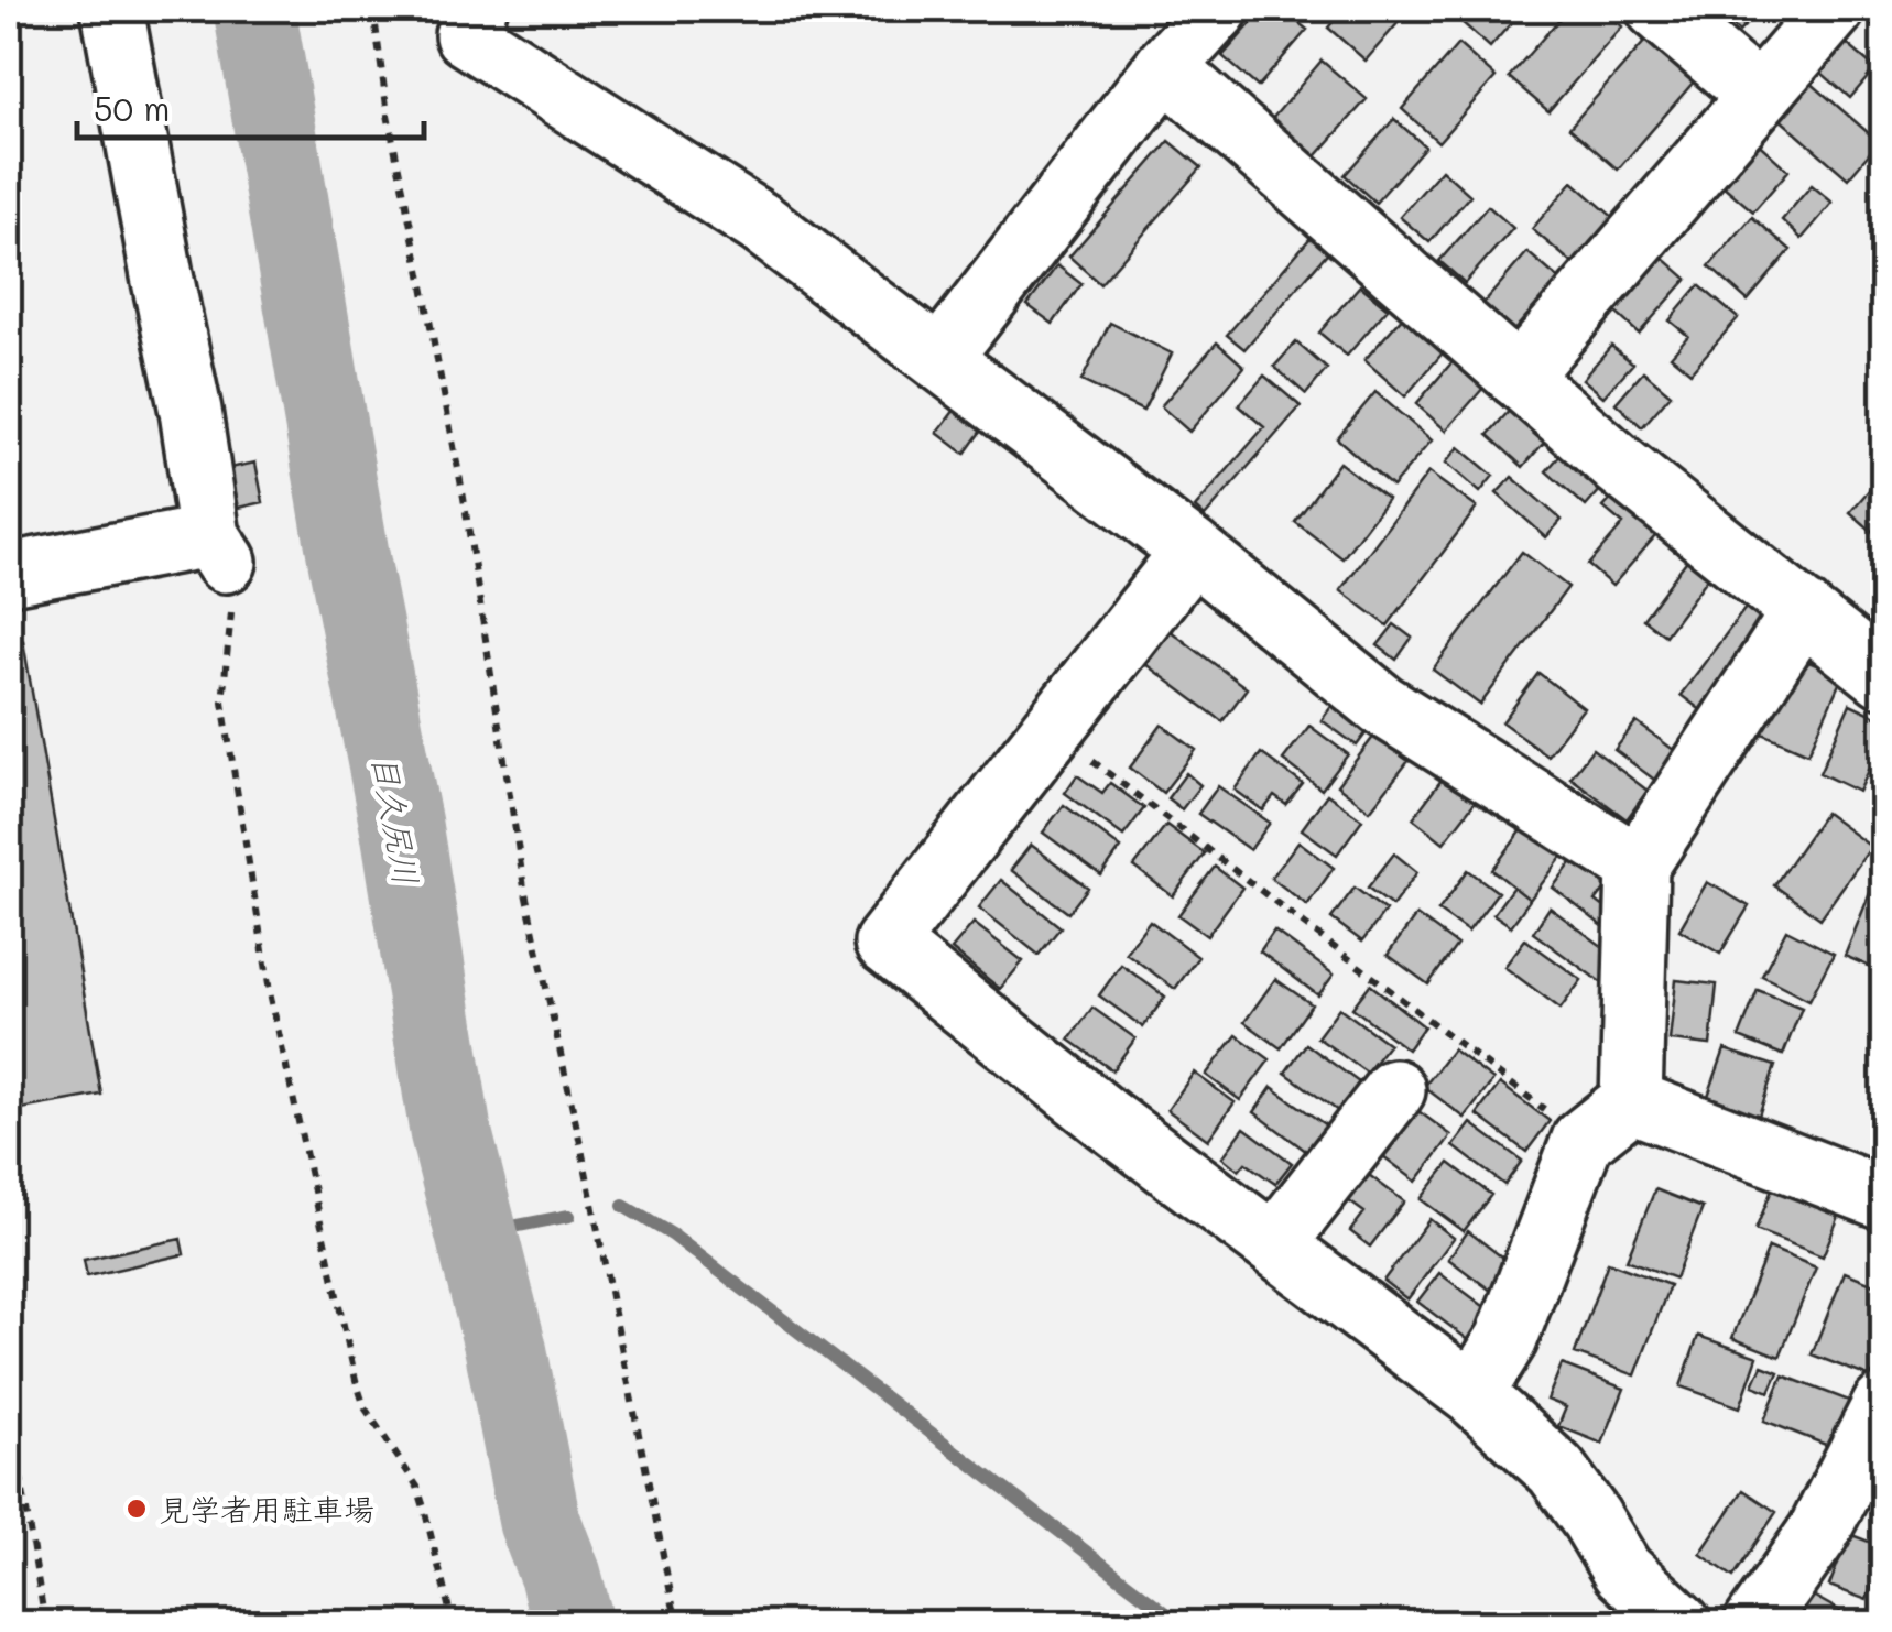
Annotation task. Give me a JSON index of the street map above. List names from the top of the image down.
{
  "water": ["目久尻川"],
  "places": ["見学者用駐車場"],
  "scale_bar": "50 m"
}
